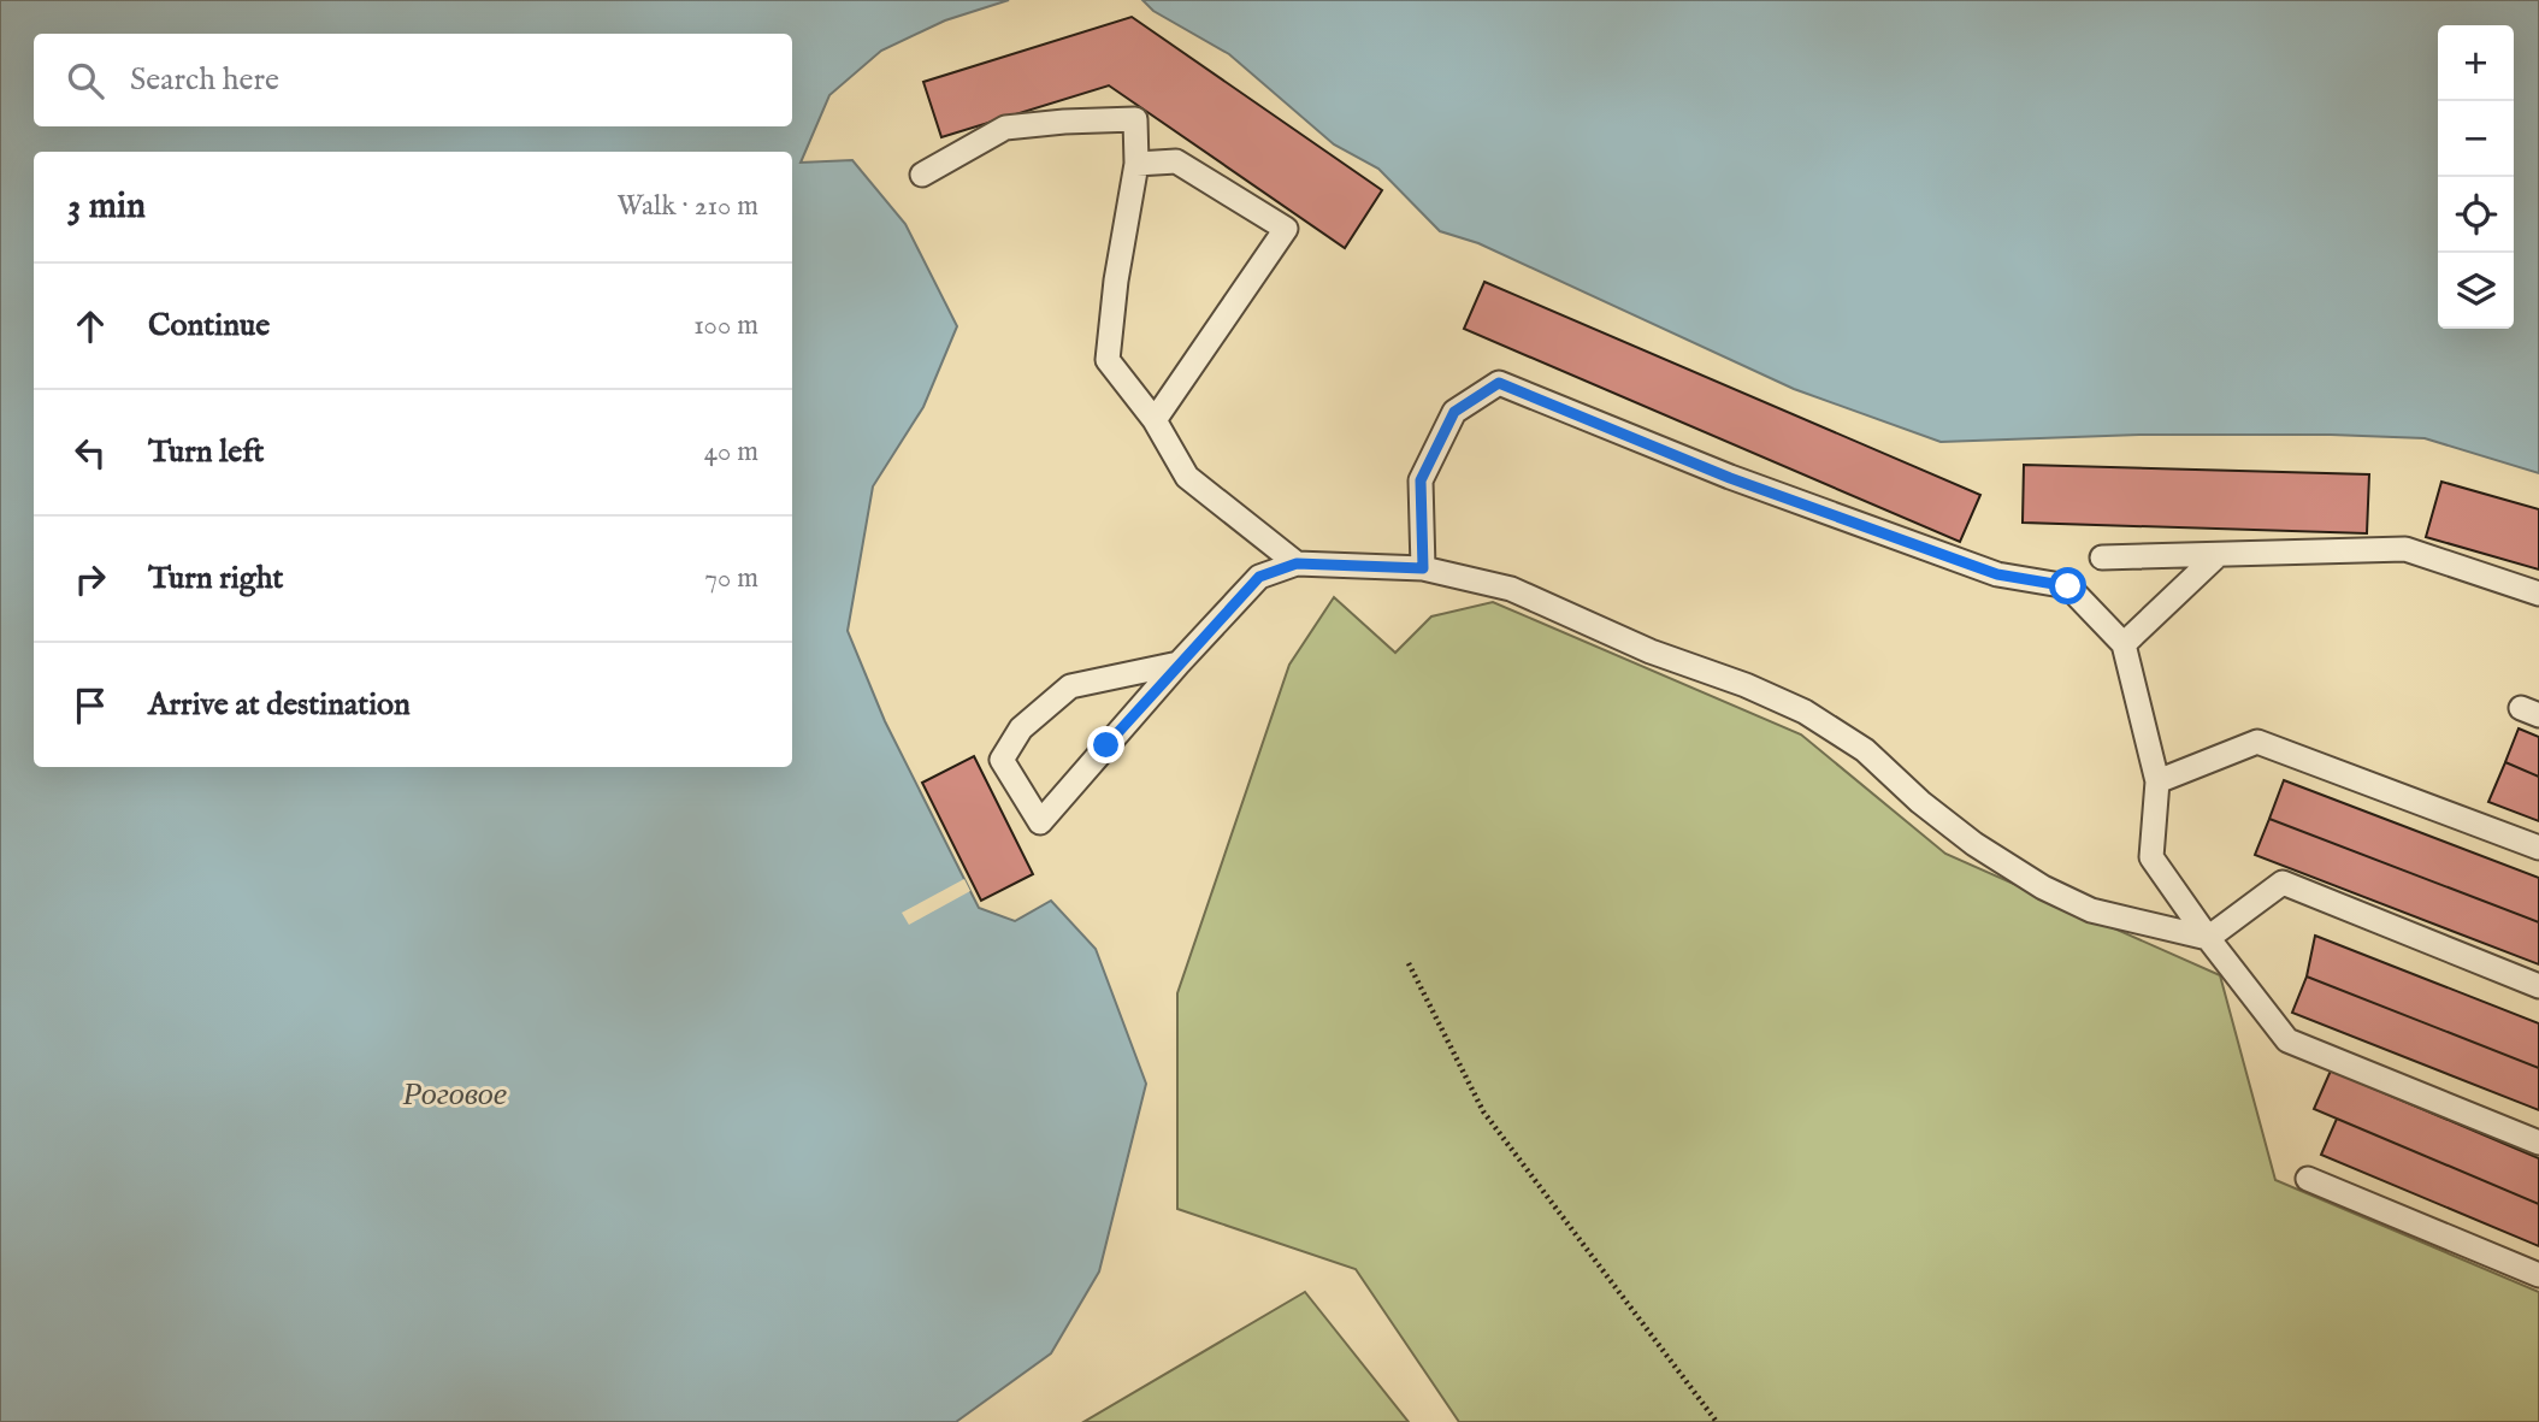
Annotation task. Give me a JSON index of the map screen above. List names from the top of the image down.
{
  "water": ["Роговое"],
  "page": {
    "map_buttons": ["+", "−"],
    "search": "Search here",
    "heading": ["3 min", "Walk · 210 m"],
    "list": [
      ["Continue", "100 m"],
      ["Turn left", "40 m"],
      ["Turn right", "70 m"],
      "Arrive at destination"
    ]
  }
}
